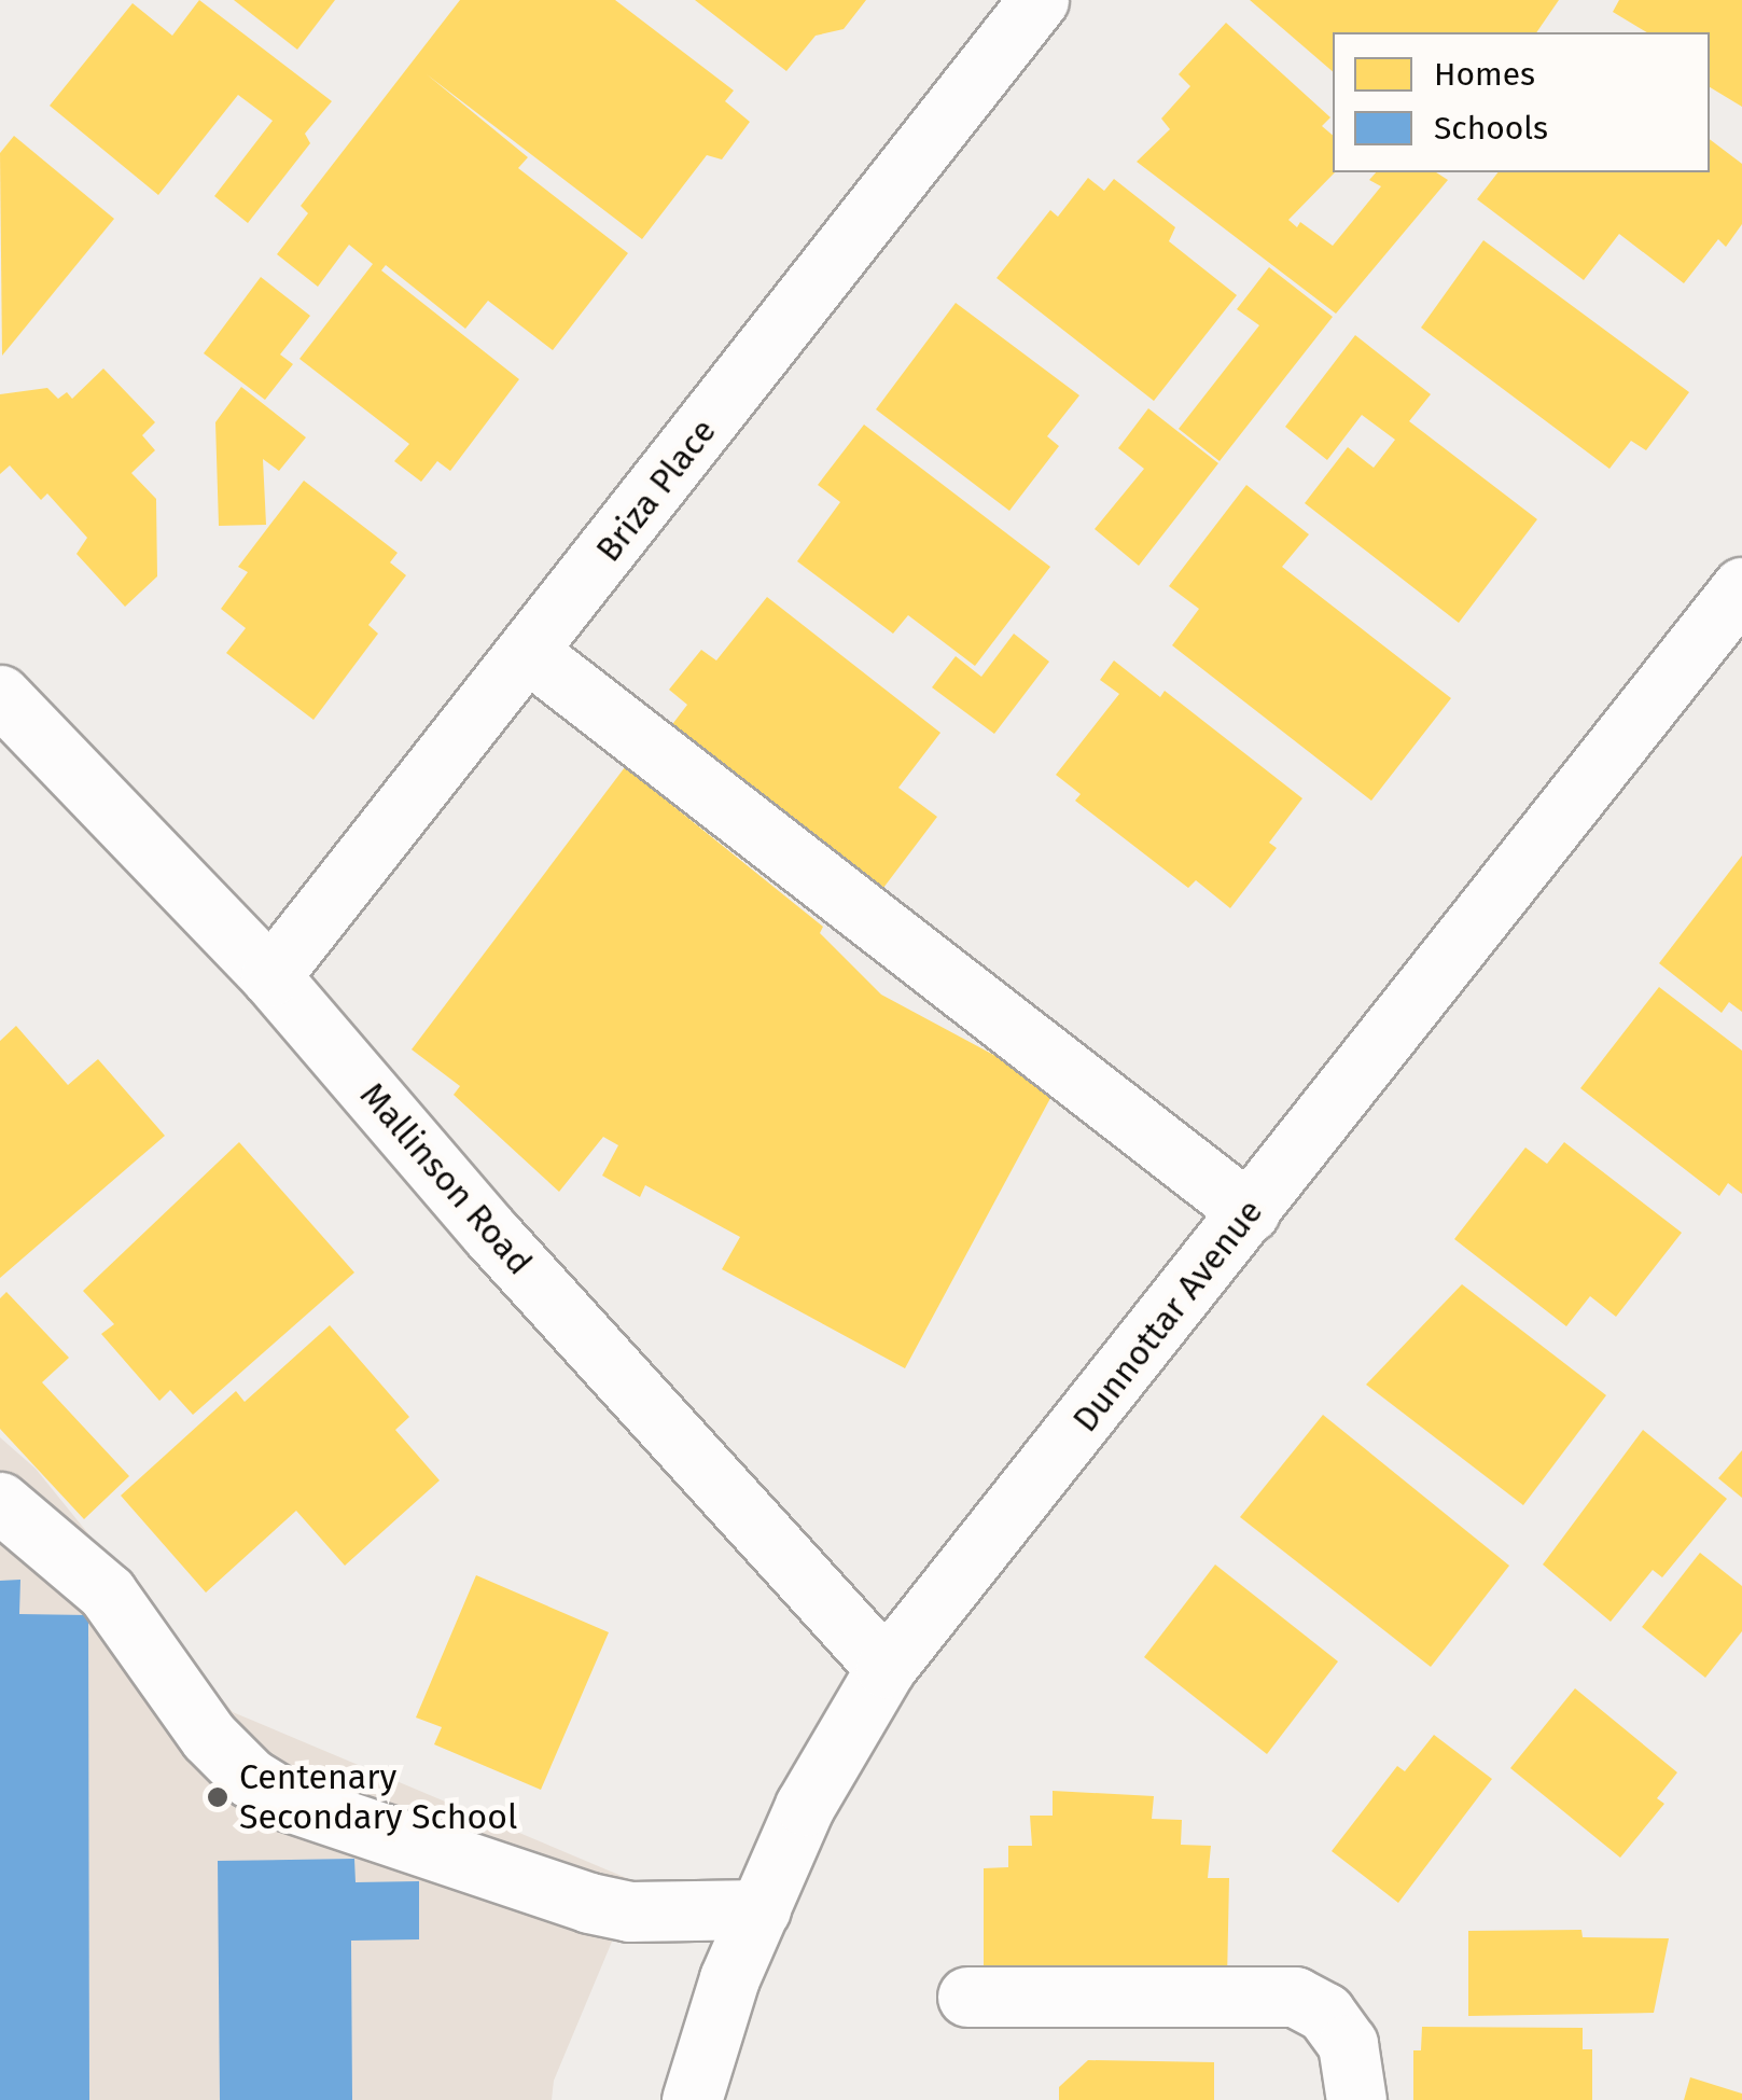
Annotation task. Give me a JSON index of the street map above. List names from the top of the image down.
{
  "streets": {
    "street": ["Briza Place", "Mallinson Road", "Dunnottar Avenue"]
  },
  "crossings": [
    ["Briza Place", "Mallinson Road"],
    ["Mallinson Road", "Dunnottar Avenue"]
  ],
  "places": ["Centenary Secondary School"],
  "legend": ["Homes", "Schools"]
}
